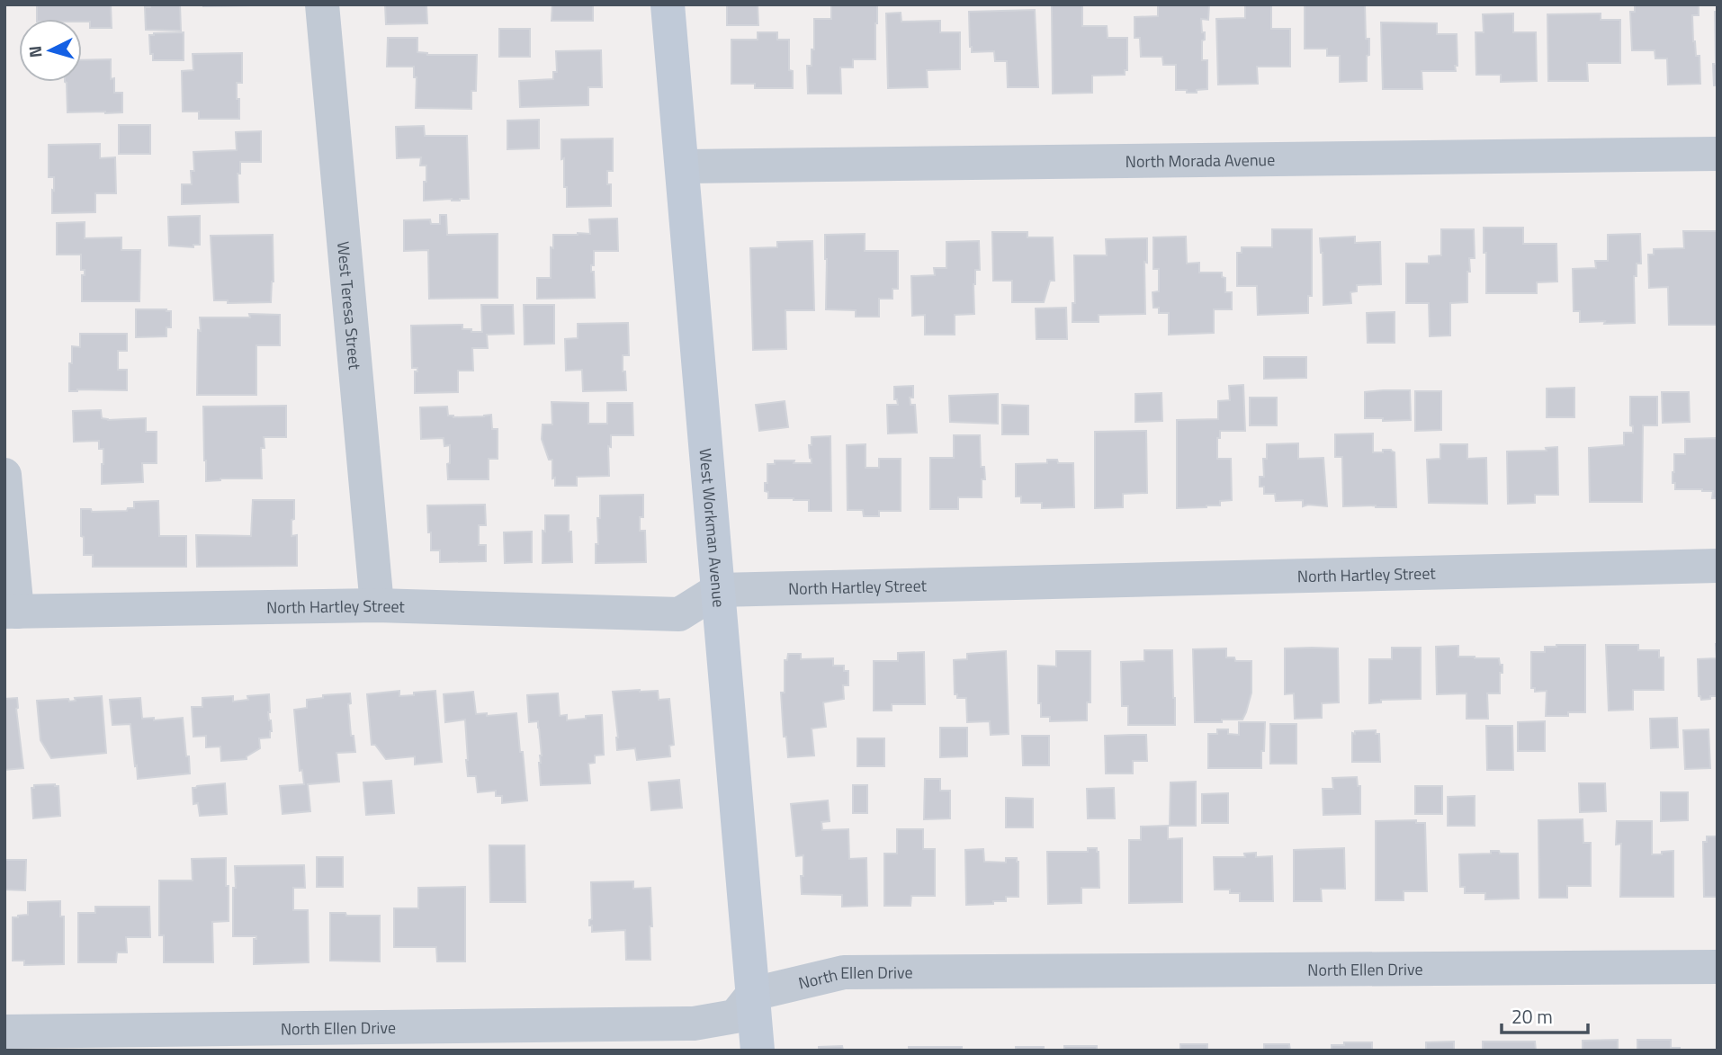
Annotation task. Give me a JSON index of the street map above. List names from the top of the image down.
{
  "streets": {
    "street": [
      "North Morada Avenue",
      "West Teresa Street",
      "West Workman Avenue",
      "North Hartley Street",
      "North Ellen Drive"
    ]
  },
  "crossings": [
    ["North Morada Avenue", "West Workman Avenue"],
    ["West Teresa Street", "North Hartley Street"],
    ["West Workman Avenue", "North Hartley Street"],
    ["West Workman Avenue", "North Ellen Drive"]
  ],
  "scale_bar": "20 m",
  "north": "left"
}
